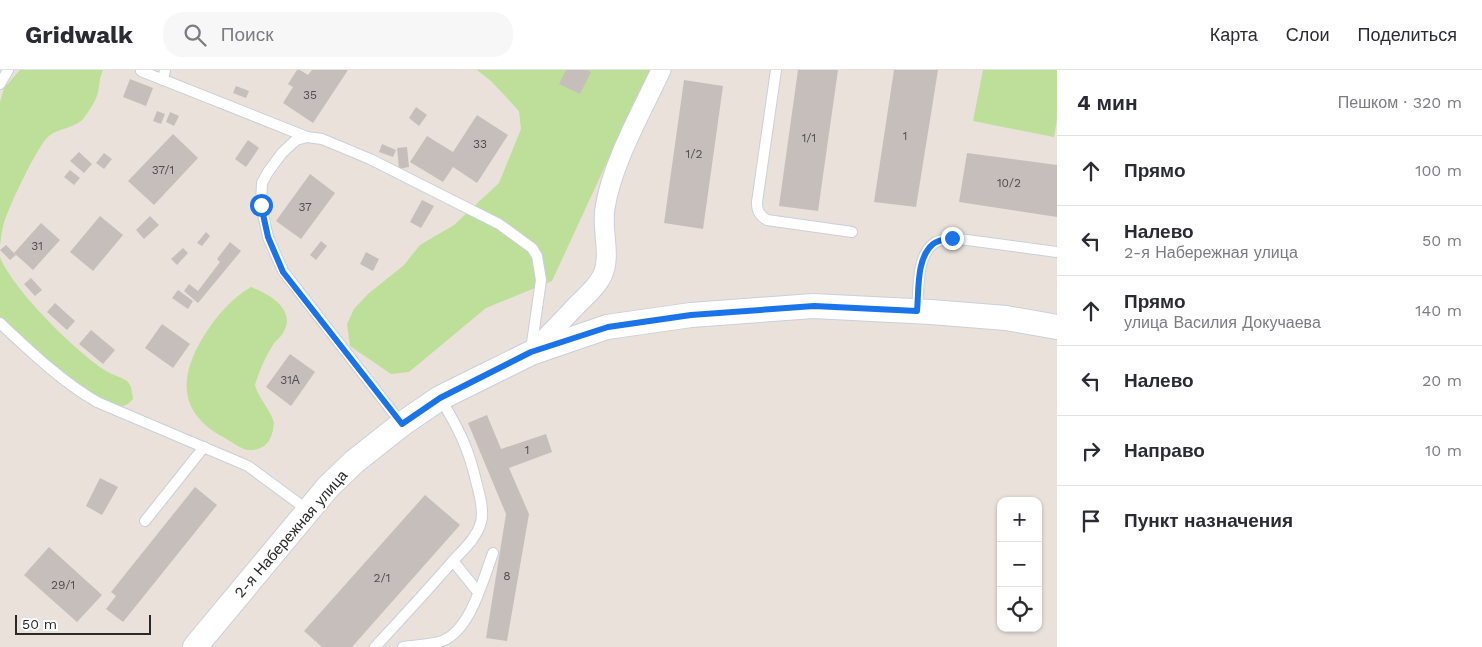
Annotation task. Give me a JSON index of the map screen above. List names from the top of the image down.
{
  "streets": {
    "street": ["2-я Набережная улица"]
  },
  "house_numbers": [
    "35",
    "1",
    "1/1",
    "33",
    "1/2",
    "37/1",
    "10/2",
    "37",
    "31",
    "31А",
    "1",
    "8",
    "2/1",
    "29/1"
  ],
  "scale_bar": "50 m",
  "page": {
    "header": "Gridwalk",
    "search": "Поиск",
    "nav": ["Карта", "Слои", "Поделиться"],
    "heading": ["4 мин", "Пешком · 320 m"],
    "list": [
      ["Прямо", "100 m"],
      ["Налево", "2-я Набережная улица", "50 m"],
      ["Прямо", "улица Василия Докучаева", "140 m"],
      ["Налево", "20 m"],
      ["Направо", "10 m"],
      "Пункт назначения"
    ],
    "map_buttons": ["+", "−"],
    "scale": "50 m"
  }
}
